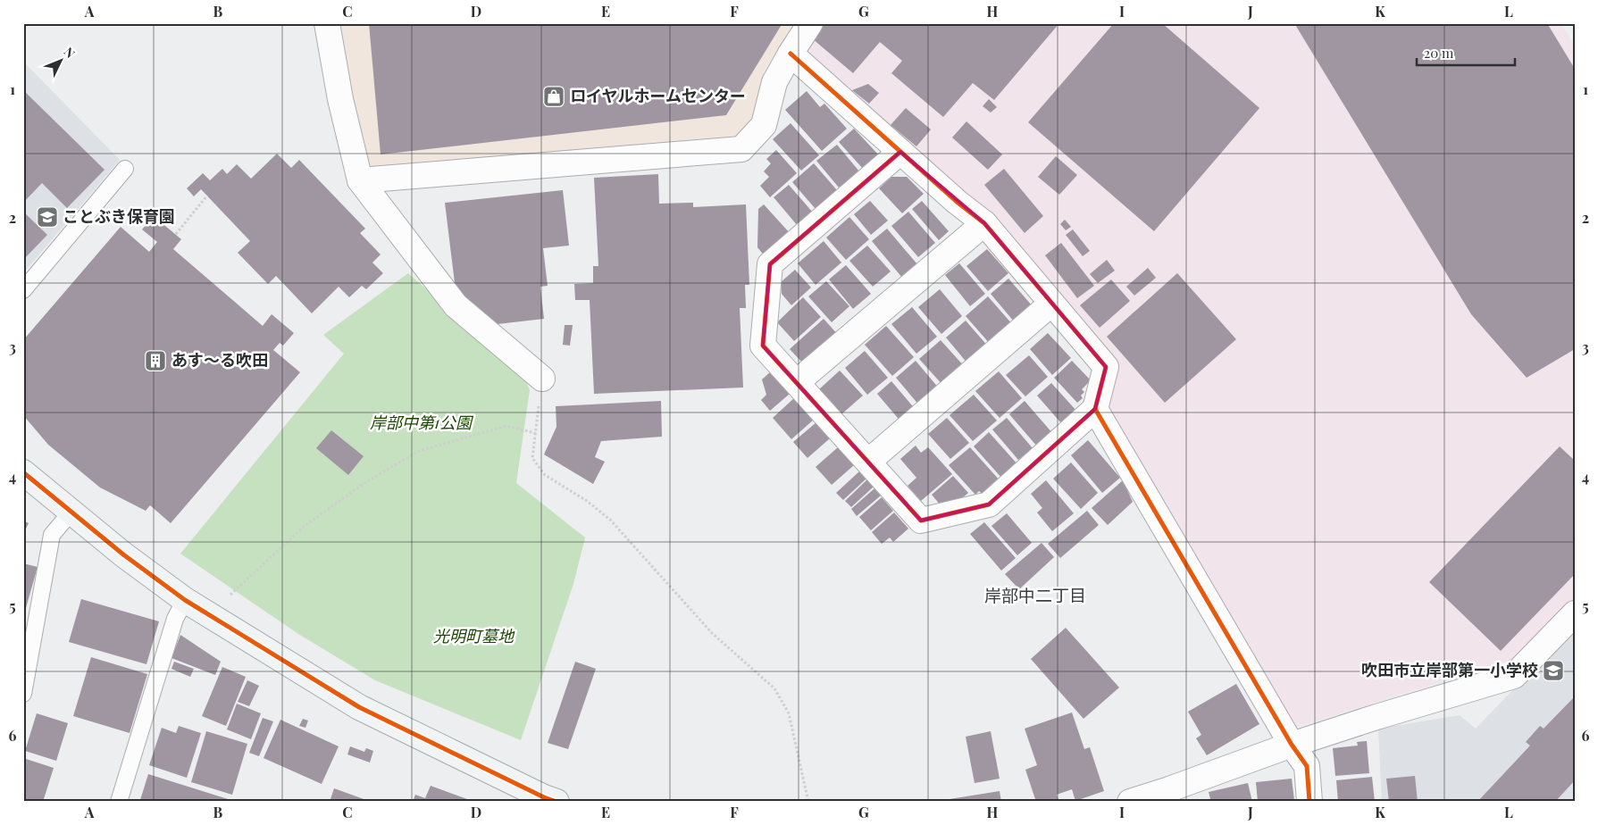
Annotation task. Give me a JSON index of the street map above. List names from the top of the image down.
{
  "districts": ["岸部中二丁目"],
  "parks": ["岸部中第1公園", "光明町墓地"],
  "places": {
    "shop": ["ロイヤルホームセンター"],
    "school or university": ["ことぶき保育園", "吹田市立岸部第一小学校"],
    "building": ["あす～る吹田"]
  },
  "scale_bar": "20 m",
  "north": "top right",
  "grid": {
    "columns": [
      "A",
      "B",
      "C",
      "D",
      "E",
      "F",
      "G",
      "H",
      "I",
      "J",
      "K",
      "L"
    ],
    "rows": [
      "1",
      "2",
      "3",
      "4",
      "5",
      "6"
    ]
  }
}
